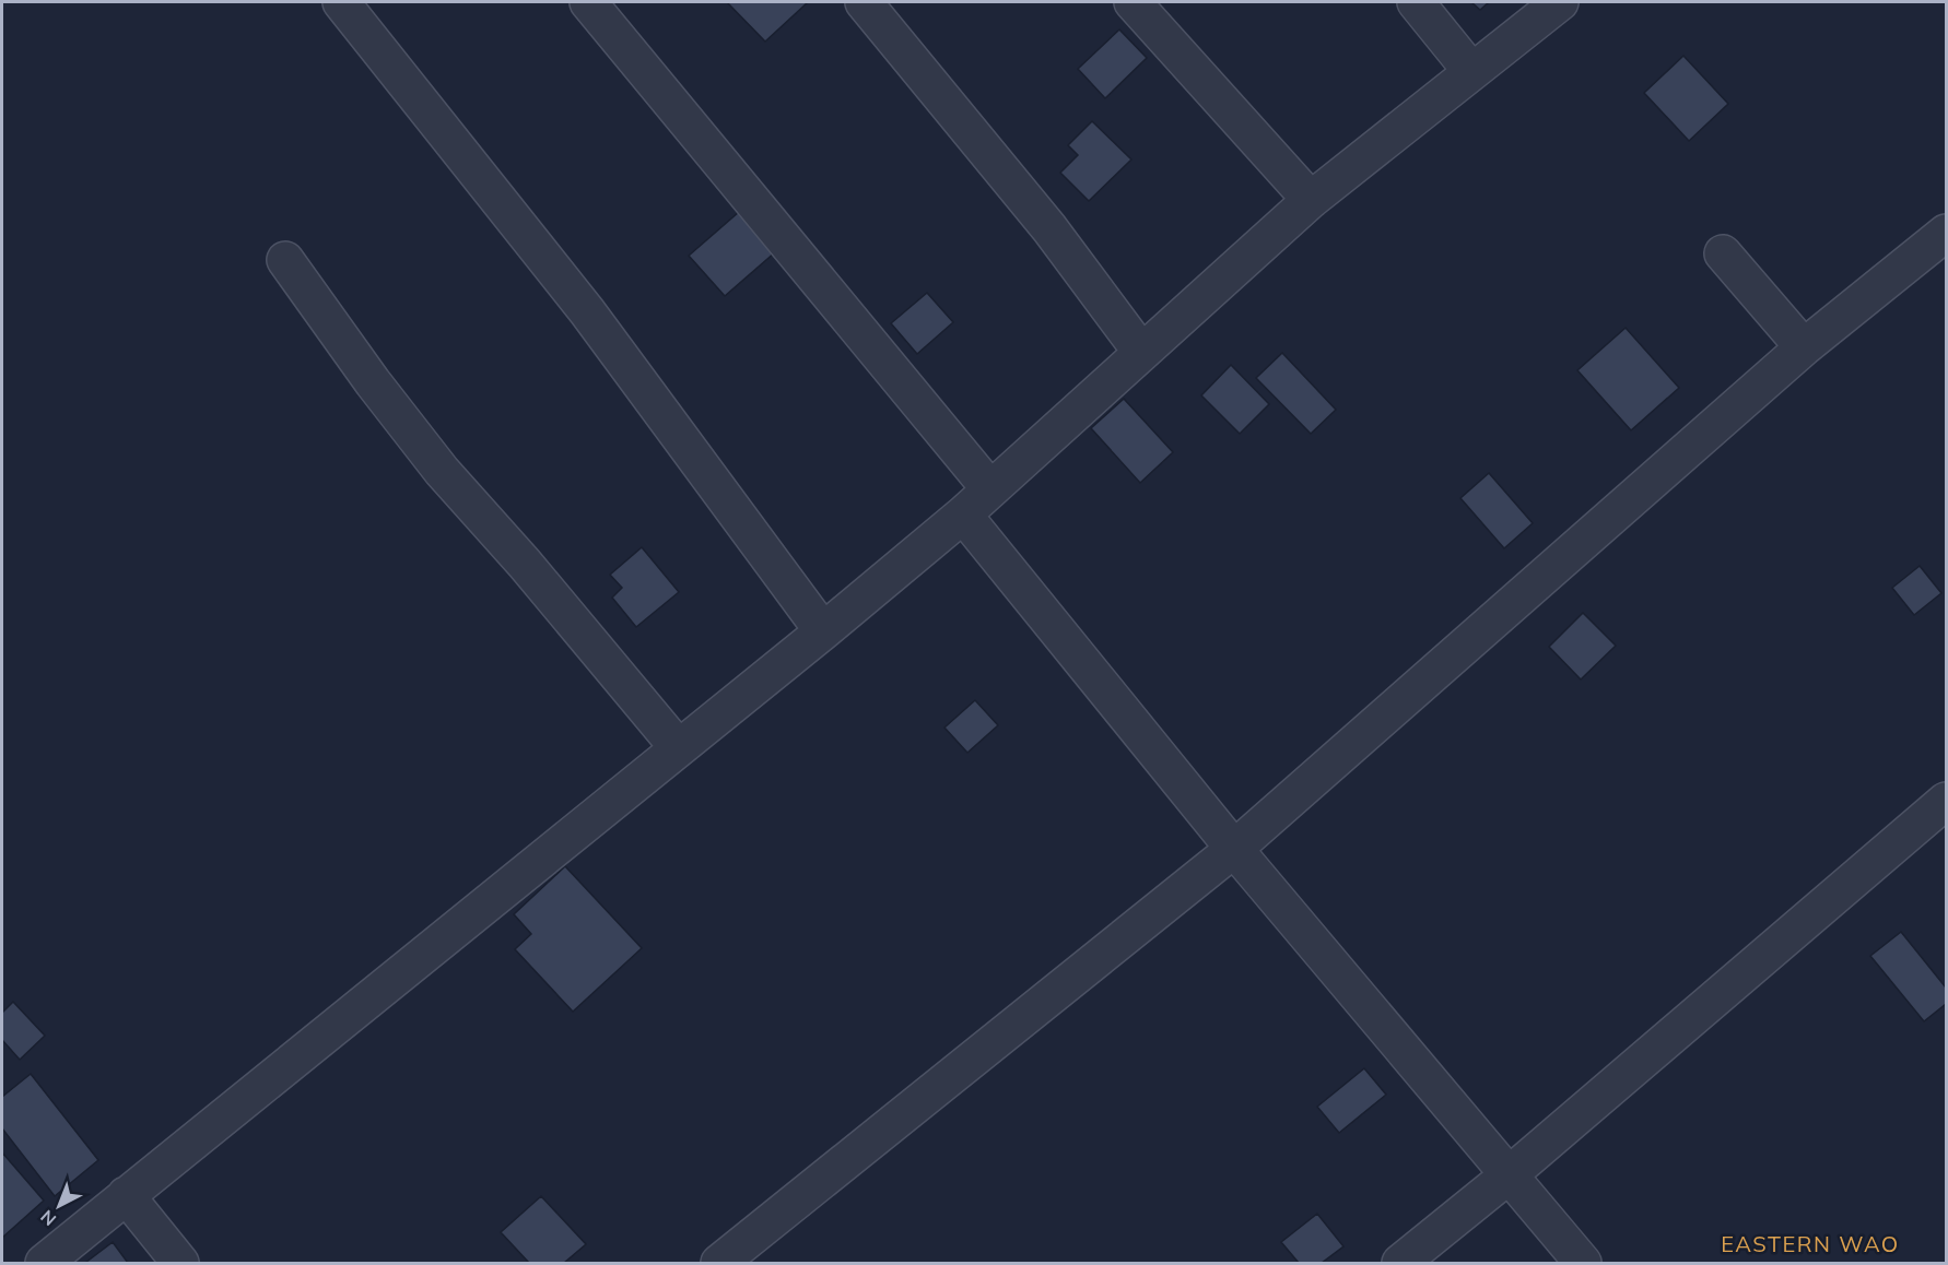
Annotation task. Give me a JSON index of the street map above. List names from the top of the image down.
{
  "districts": ["EASTERN WAO"],
  "north": "bottom left"
}
